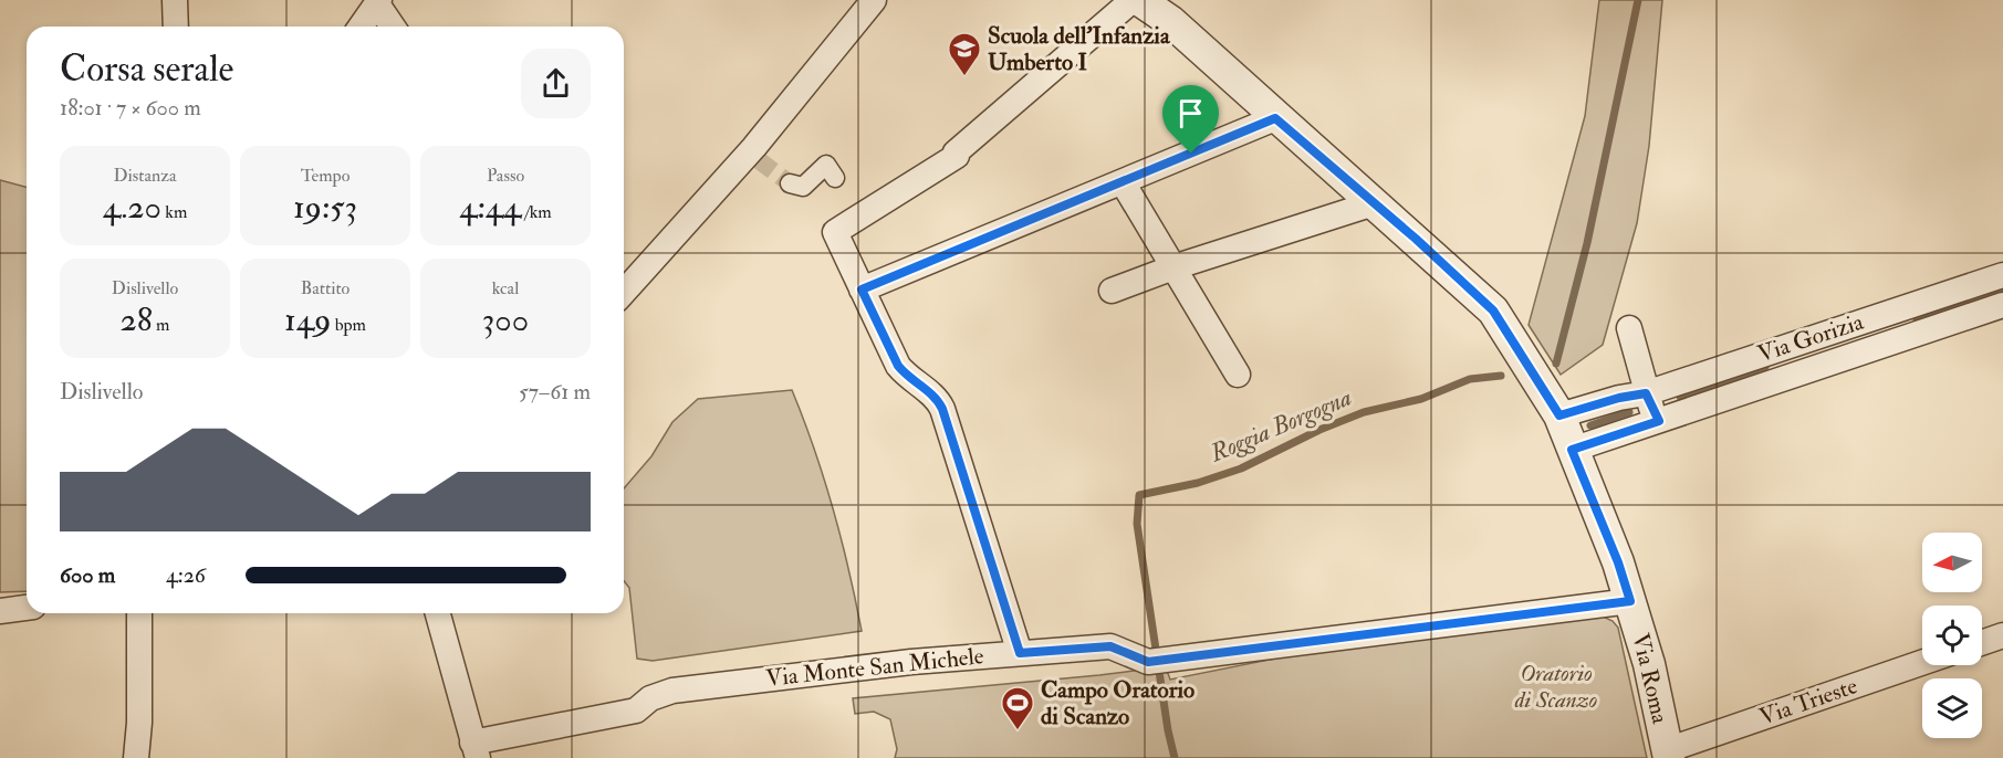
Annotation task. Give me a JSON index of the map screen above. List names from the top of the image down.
{
  "streets": {
    "street": [
      "Via Gorizia",
      "Via Monte San Michele",
      "Via Roma",
      "Via Trieste"
    ]
  },
  "crossings": [
    ["Via Gorizia", "Via Roma"],
    ["Via Monte San Michele", "Via Roma"],
    ["Via Roma", "Via Trieste"]
  ],
  "water": ["Roggia Borgogna"],
  "parks": ["Oratorio di Scanzo"],
  "places": {
    "school or university": ["Scuola dell'Infanzia Umberto I"],
    "sports": ["Campo Oratorio di Scanzo"]
  },
  "north": "left",
  "page": {
    "heading": ["Corsa serale", "18:01 · 7 × 600 m"],
    "stats": [
      ["Distanza", "4.20 km"],
      ["Tempo", "19:53"],
      ["Passo", "4:44 /km"],
      ["Dislivello", "28 m"],
      ["Battito", "149 bpm"],
      ["kcal", "300"]
    ],
    "chart": ["Dislivello", "57–61 m"],
    "list": [
      {
        "name": "600 m",
        "note": "4:26"
      }
    ]
  }
}
